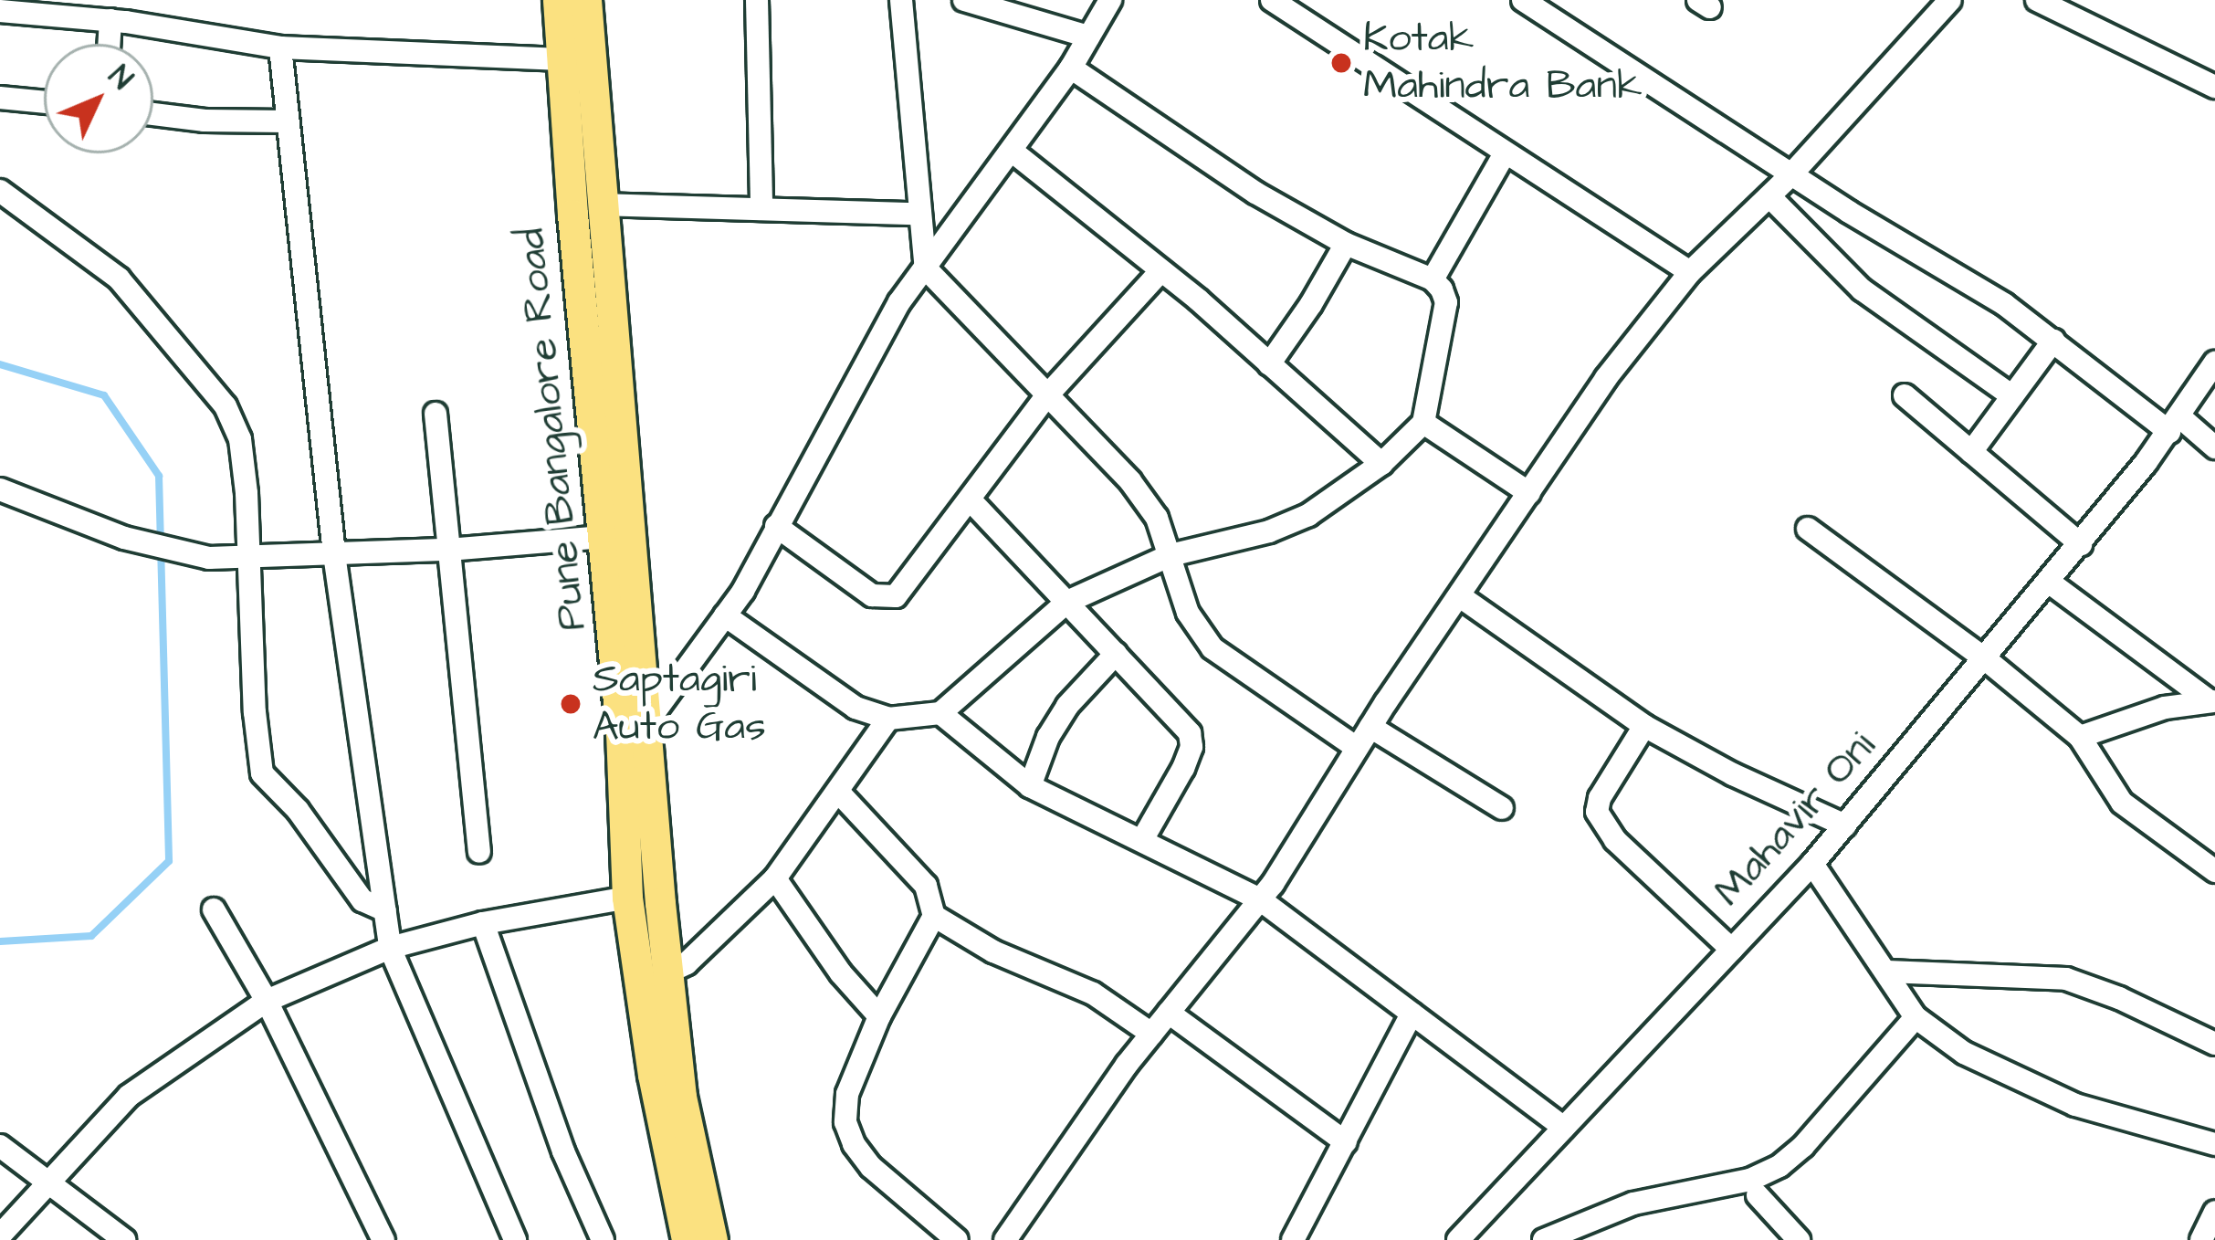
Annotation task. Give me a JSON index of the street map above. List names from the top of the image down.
{
  "streets": {
    "main road": ["Pune Bangalore Road"],
    "street": ["Mahavir Oni"]
  },
  "places": ["Kotak Mahindra Bank", "Saptagiri Auto Gas"],
  "north": "top right"
}
